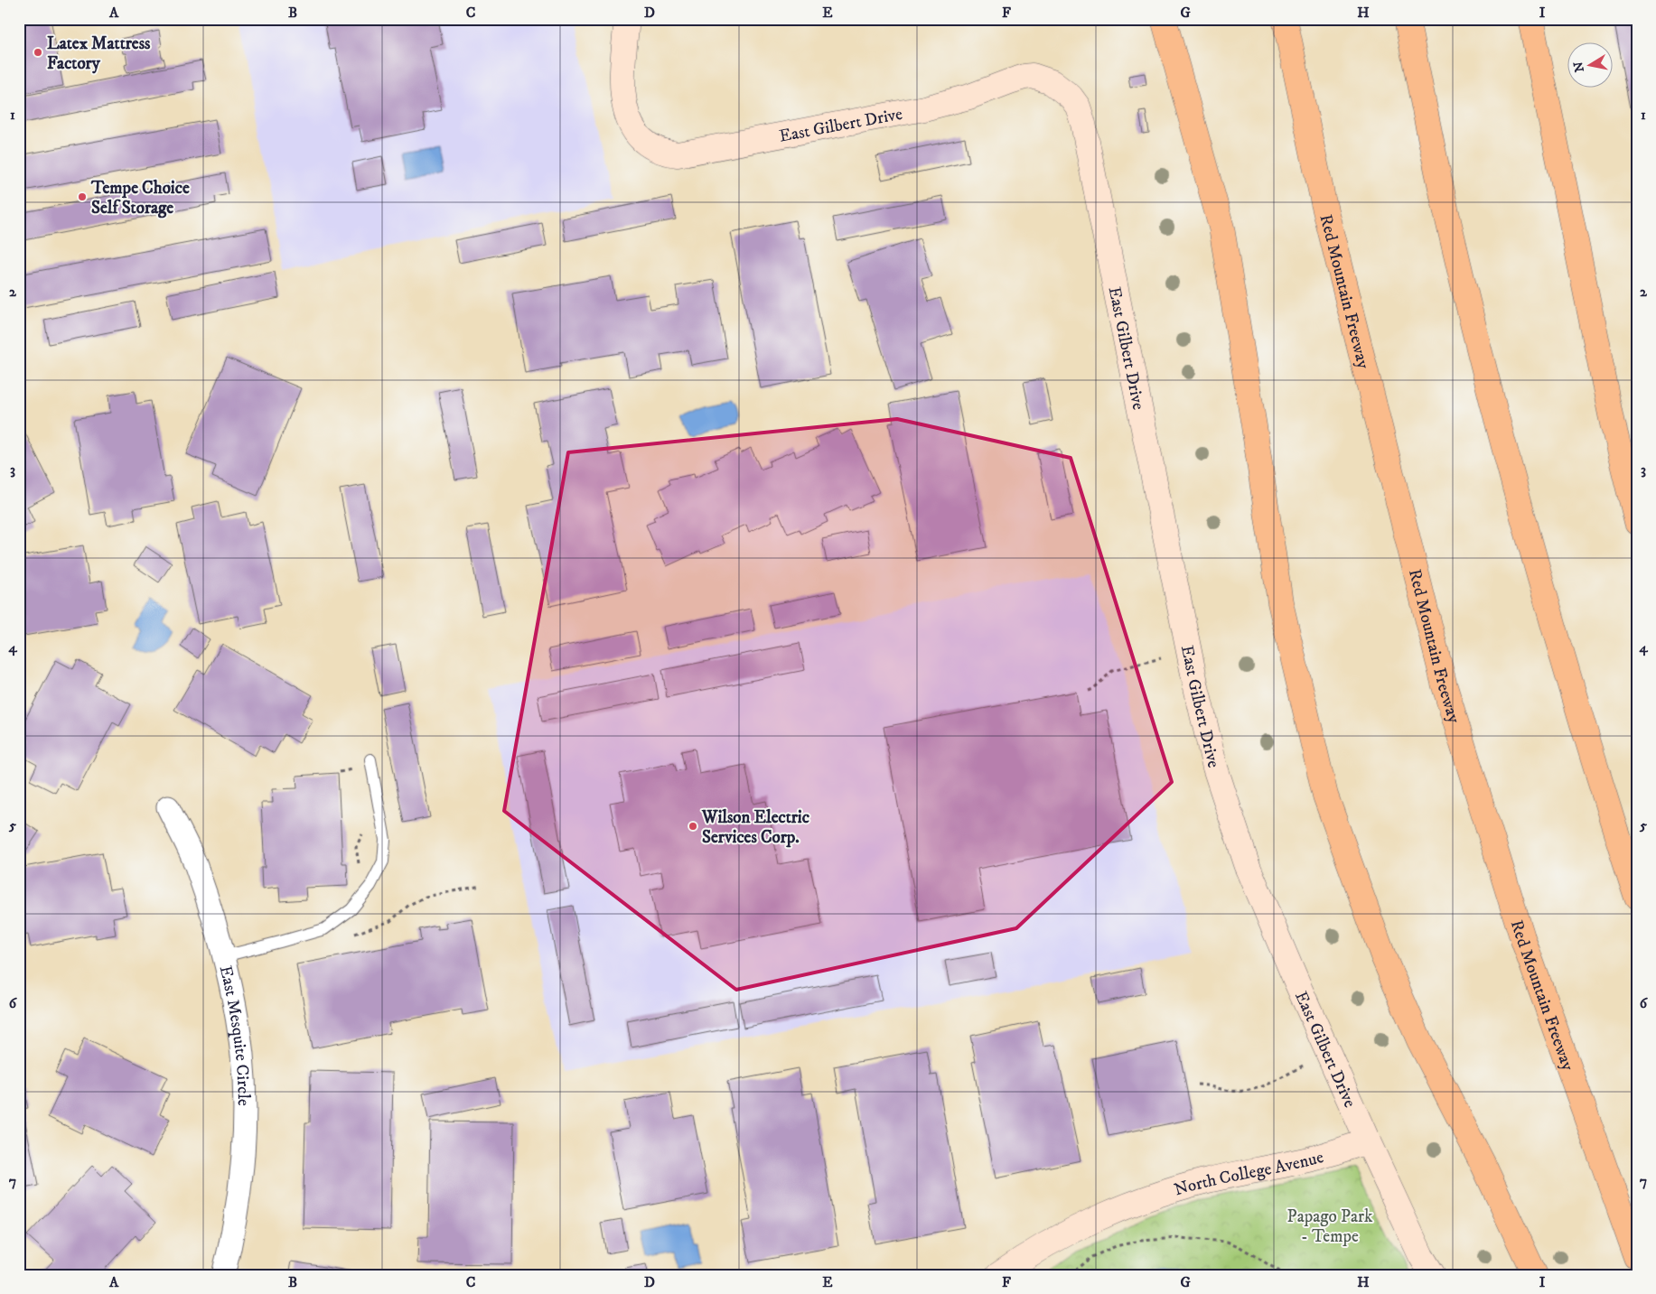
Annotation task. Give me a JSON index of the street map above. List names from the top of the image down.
{
  "streets": {
    "highway": ["Red Mountain Freeway"],
    "street": ["East Gilbert Drive", "East Mesquite Circle", "North College Avenue"]
  },
  "crossings": [
    ["East Gilbert Drive", "North College Avenue"]
  ],
  "parks": ["Papago Park - Tempe"],
  "places": ["Latex Mattress Factory", "Tempe Choice Self Storage", "Wilson Electric Services Corp."],
  "north": "left",
  "grid": {
    "columns": [
      "A",
      "B",
      "C",
      "D",
      "E",
      "F",
      "G",
      "H",
      "I"
    ],
    "rows": [
      "1",
      "2",
      "3",
      "4",
      "5",
      "6",
      "7"
    ]
  }
}
